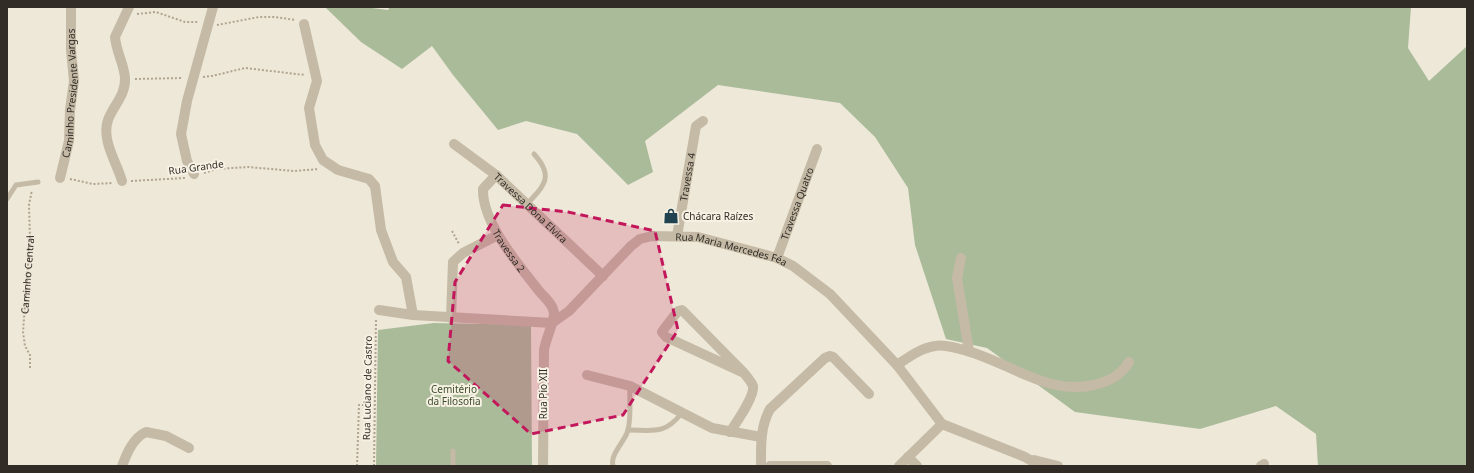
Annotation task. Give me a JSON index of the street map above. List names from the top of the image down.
{
  "streets": {
    "street": [
      "Caminho Presidente Vargas",
      "Travessa 4",
      "Travessa Quatro",
      "Travessa Dona Elvira",
      "Travessa 2",
      "Rua Maria Mercedes Féa",
      "Rua Pio XII"
    ],
    "path": ["Rua Grande", "Caminho Central", "Rua Luciano de Castro"]
  },
  "crossings": [
    ["Caminho Presidente Vargas", "Rua Grande"],
    ["Travessa 4", "Rua Maria Mercedes Féa"],
    ["Travessa Quatro", "Rua Maria Mercedes Féa"],
    ["Travessa Dona Elvira", "Travessa 2"],
    ["Travessa Dona Elvira", "Rua Maria Mercedes Féa"],
    ["Travessa 2", "Rua Maria Mercedes Féa"],
    ["Travessa 2", "Rua Pio XII"],
    ["Rua Maria Mercedes Féa", "Rua Pio XII"]
  ],
  "parks": ["Cemitério da Filosofia"],
  "places": {
    "shop": ["Chácara Raízes"]
  }
}
